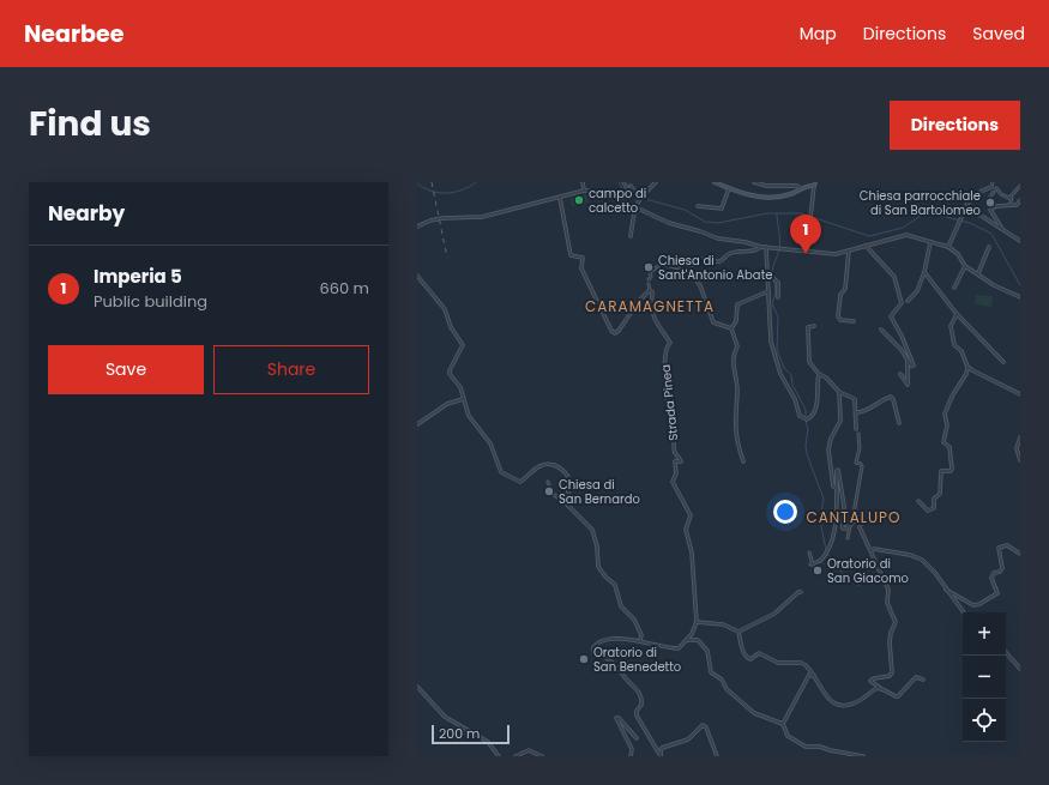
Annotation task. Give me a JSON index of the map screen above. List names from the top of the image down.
{
  "streets": {
    "street": ["Strada Pinea"]
  },
  "districts": ["CARAMAGNETTA", "CANTALUPO"],
  "places": [
    "campo di calcetto",
    "Chiesa parrocchiale di San Bartolomeo",
    "Chiesa di Sant'Antonio Abate",
    "Chiesa di San Bernardo",
    "Oratorio di San Giacomo",
    "Oratorio di San Benedetto"
  ],
  "scale_bar": "200 m",
  "page": {
    "header": "Nearbee",
    "nav": ["Map", "Directions", "Saved"],
    "title": "Find us",
    "buttons": [
      "Directions",
      ["Save", "Share"]
    ],
    "heading": "Nearby",
    "pins": "1",
    "list": [
      {
        "mark": "1",
        "name": "Imperia 5",
        "note": "Public building",
        "value": "660 m"
      }
    ],
    "map_buttons": ["+", "−"],
    "scale": "200 m"
  }
}
